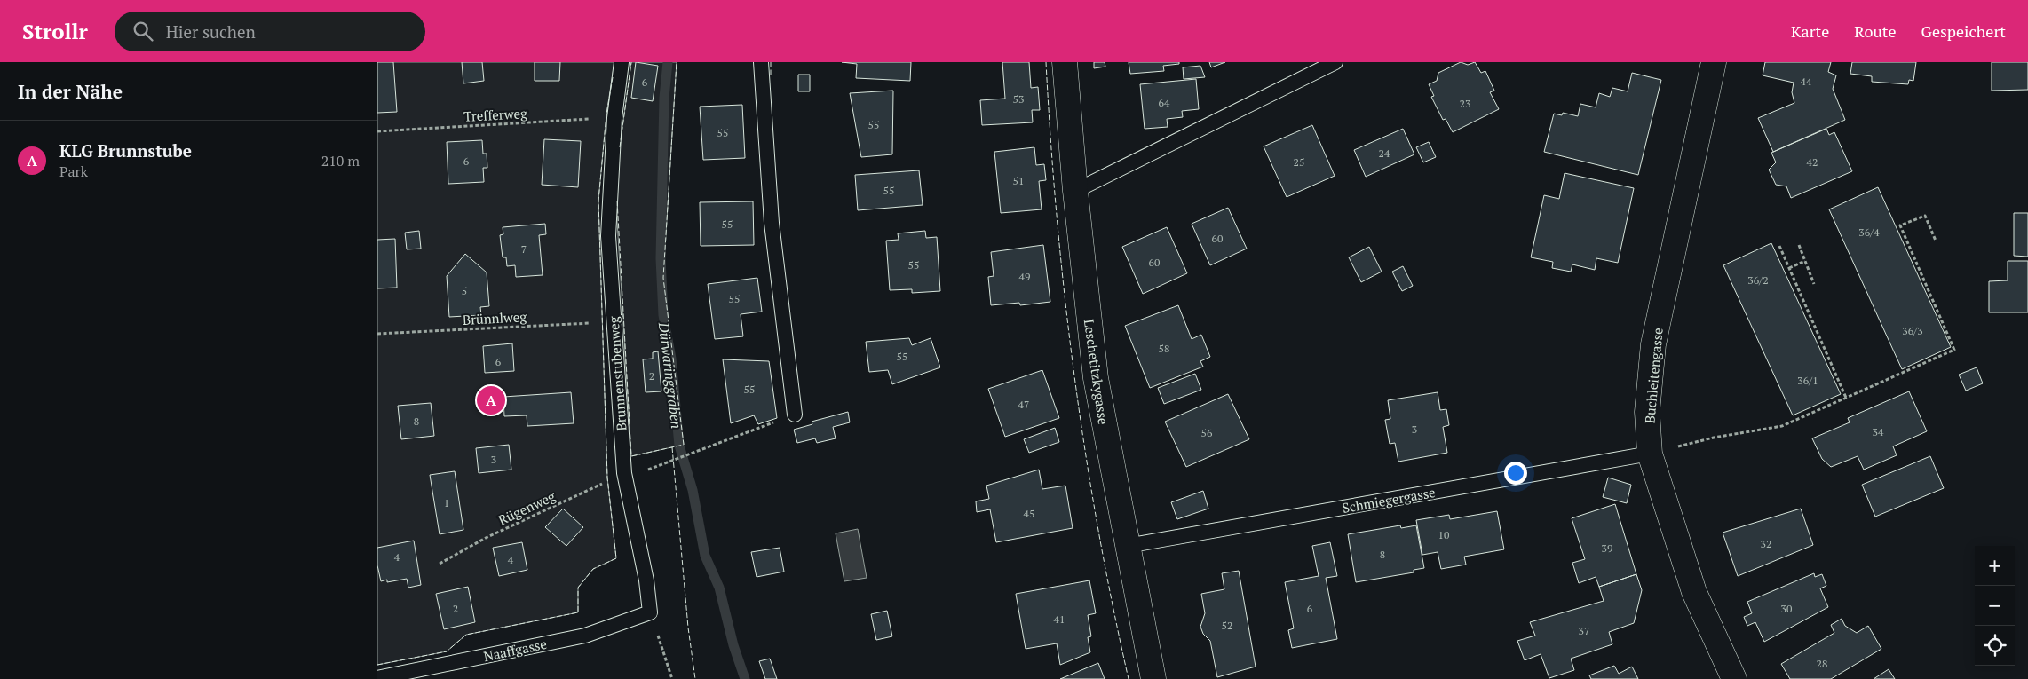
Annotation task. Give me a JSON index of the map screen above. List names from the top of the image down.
{
  "streets": {
    "street": ["Leschetitzkygasse", "Buchleitengasse"],
    "lane": ["Brunnenstubenweg", "Schmiegergasse", "Naaffgasse"],
    "path": ["Trefferweg", "Brünnlweg", "Rügenweg"]
  },
  "crossings": [
    ["Trefferweg", "Brunnenstubenweg"],
    ["Brünnlweg", "Brunnenstubenweg"],
    ["Leschetitzkygasse", "Schmiegergasse"],
    ["Brunnenstubenweg", "Rügenweg"],
    ["Brunnenstubenweg", "Naaffgasse"],
    ["Buchleitengasse", "Schmiegergasse"]
  ],
  "water": ["Dürwaringgraben"],
  "house_numbers": [
    "44",
    "6",
    "53",
    "64",
    "23",
    "55",
    "55",
    "24",
    "6",
    "25",
    "42",
    "51",
    "55",
    "55",
    "36/4",
    "60",
    "7",
    "60",
    "55",
    "49",
    "36/2",
    "5",
    "55",
    "36/3",
    "58",
    "55",
    "6",
    "2",
    "36/1",
    "55",
    "47",
    "8",
    "3",
    "34",
    "56",
    "3",
    "1",
    "45",
    "10",
    "32",
    "39",
    "8",
    "4",
    "4",
    "2",
    "6",
    "30",
    "41",
    "52",
    "37",
    "28"
  ],
  "page": {
    "header": "Strollr",
    "search": "Hier suchen",
    "nav": ["Karte", "Route", "Gespeichert"],
    "heading": "In der Nähe",
    "list": [
      {
        "mark": "A",
        "name": "KLG Brunnstube",
        "note": "Park",
        "value": "210 m"
      }
    ],
    "pins": "A",
    "map_buttons": ["+", "−"]
  }
}
